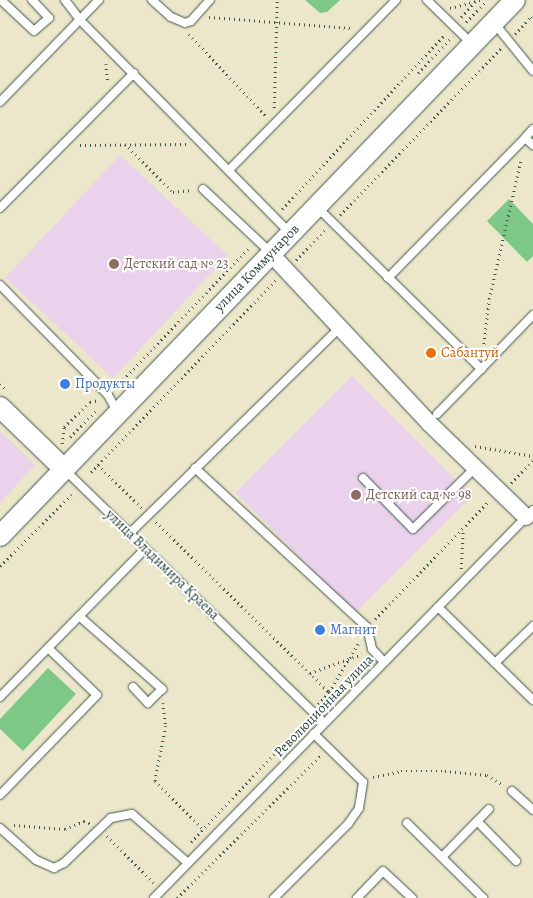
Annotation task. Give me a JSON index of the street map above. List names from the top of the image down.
{
  "streets": {
    "street": ["улица Коммунаров", "улица Владимира Краева"],
    "lane": ["Революционная улица"]
  },
  "crossings": [
    ["улица Коммунаров", "улица Владимира Краева"],
    ["улица Владимира Краева", "Революционная улица"]
  ],
  "places": [
    "Детский сад № 23",
    "Сабантуй",
    "Продукты",
    "Детский сад № 98",
    "Магнит"
  ]
}
